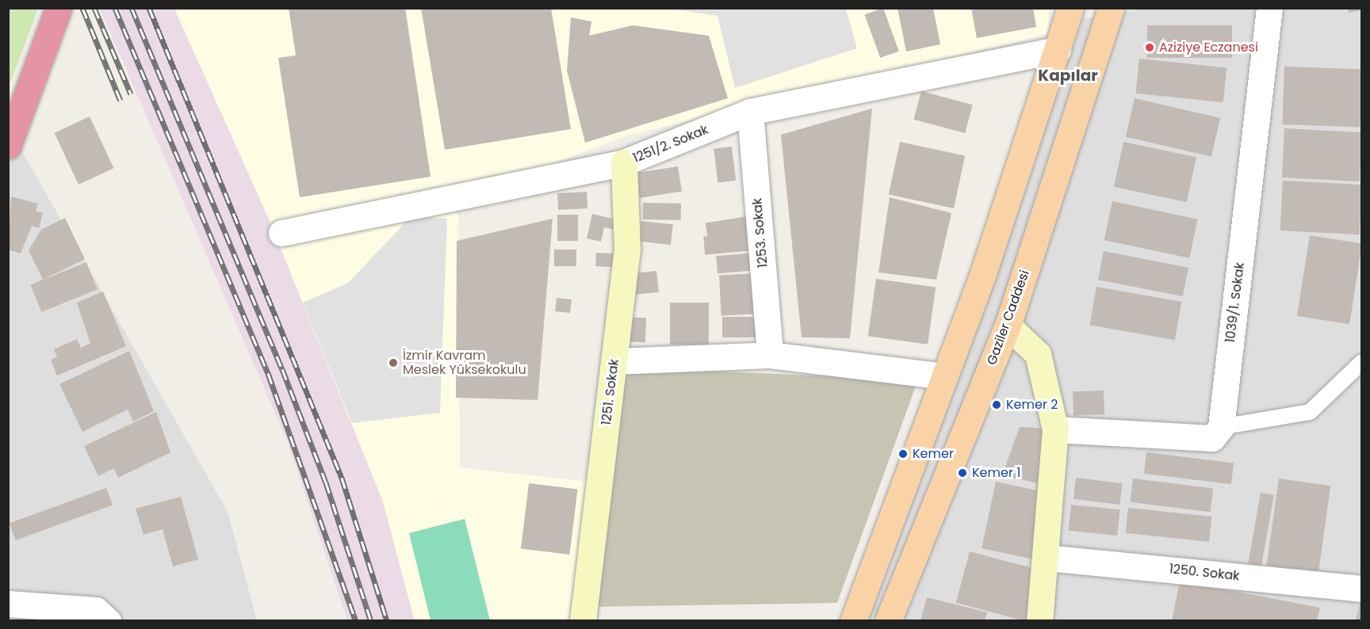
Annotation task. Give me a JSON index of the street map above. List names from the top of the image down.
{
  "streets": {
    "main road": ["Gaziler Caddesi"],
    "street": [
      "1251/2. Sokak",
      "1253. Sokak",
      "1039/1. Sokak",
      "1251. Sokak",
      "1250. Sokak"
    ]
  },
  "crossings": [
    ["1251/2. Sokak", "1253. Sokak"],
    ["1251/2. Sokak", "1251. Sokak"]
  ],
  "districts": ["Kapılar"],
  "places": [
    "Aziziye Eczanesi",
    "İzmir Kavram Meslek Yüksekokulu",
    "Kemer 2",
    "Kemer",
    "Kemer 1"
  ]
}
